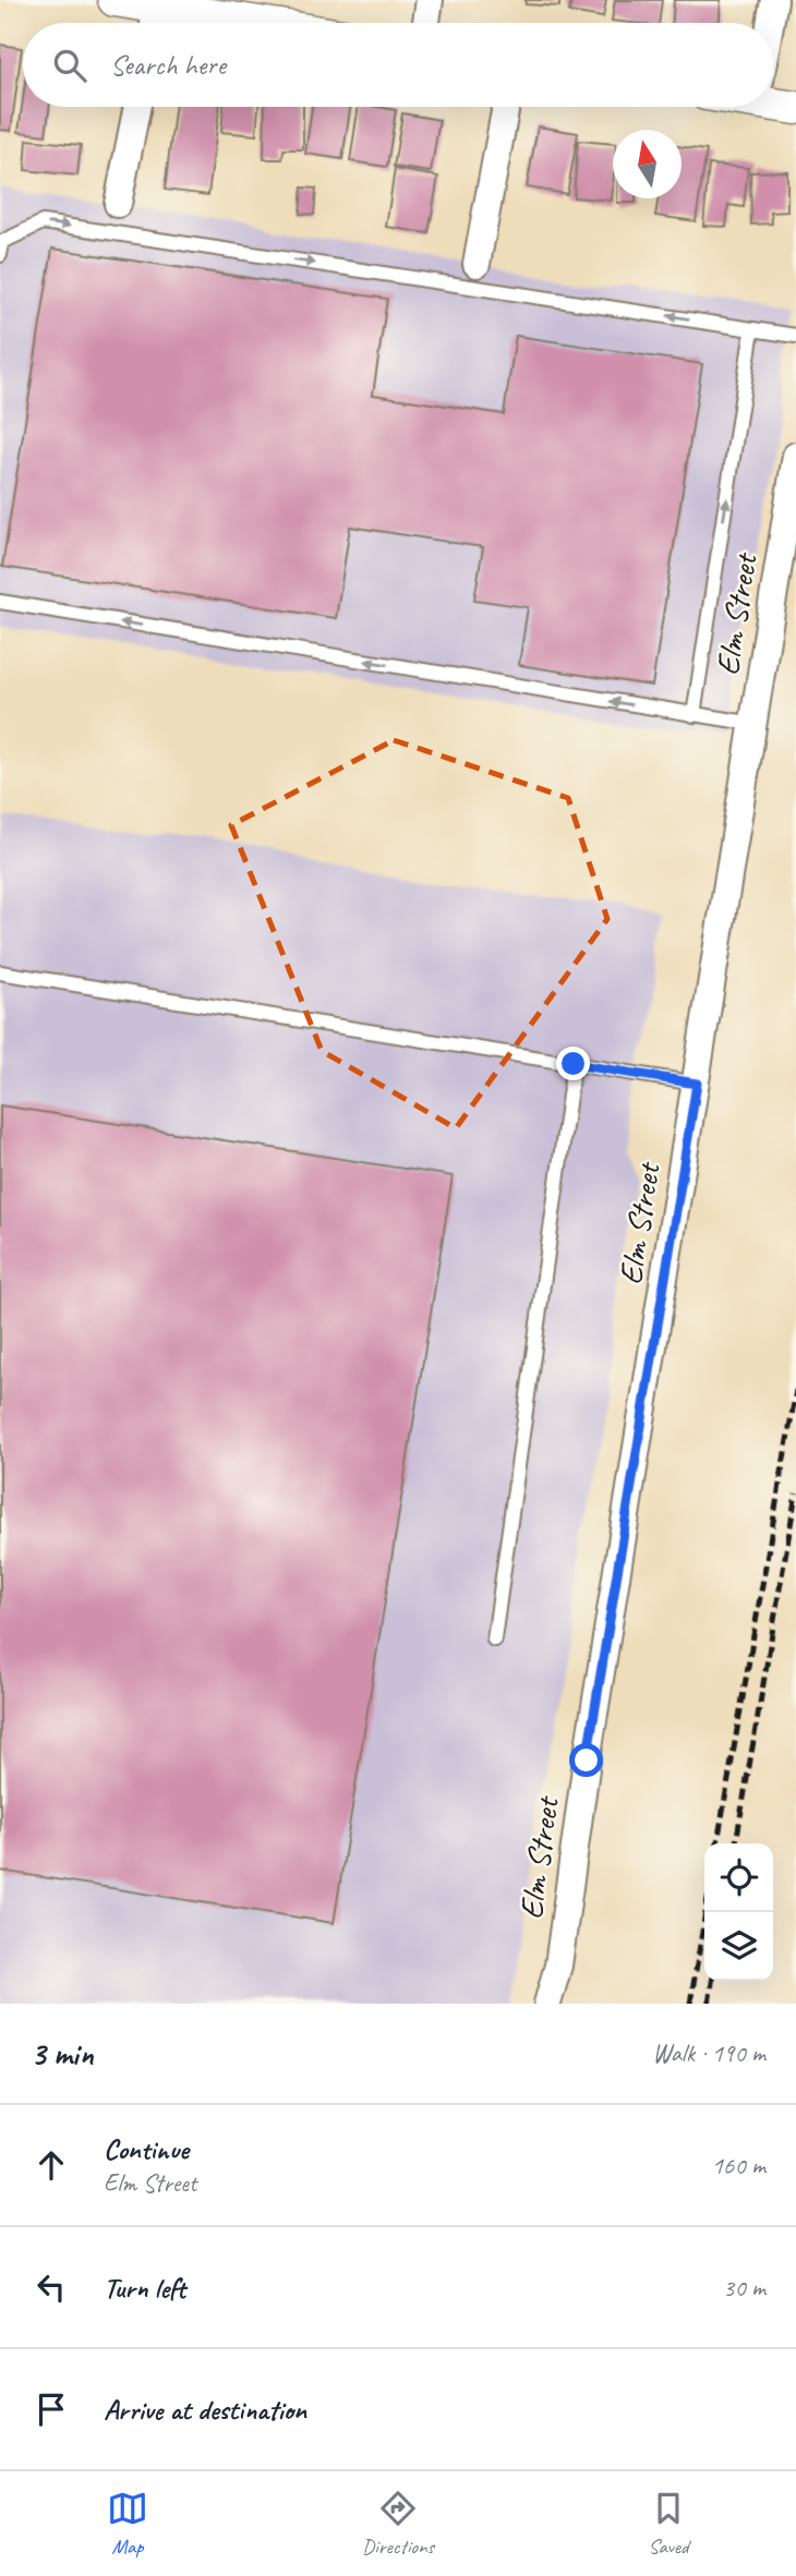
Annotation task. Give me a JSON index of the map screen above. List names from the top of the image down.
{
  "streets": {
    "street": ["Elm Street"]
  },
  "north": "top",
  "page": {
    "search": "Search here",
    "heading": ["3 min", "Walk · 190 m"],
    "list": [
      ["Continue", "Elm Street", "160 m"],
      ["Turn left", "30 m"],
      "Arrive at destination"
    ],
    "nav": ["Map", "Directions", "Saved"]
  }
}
